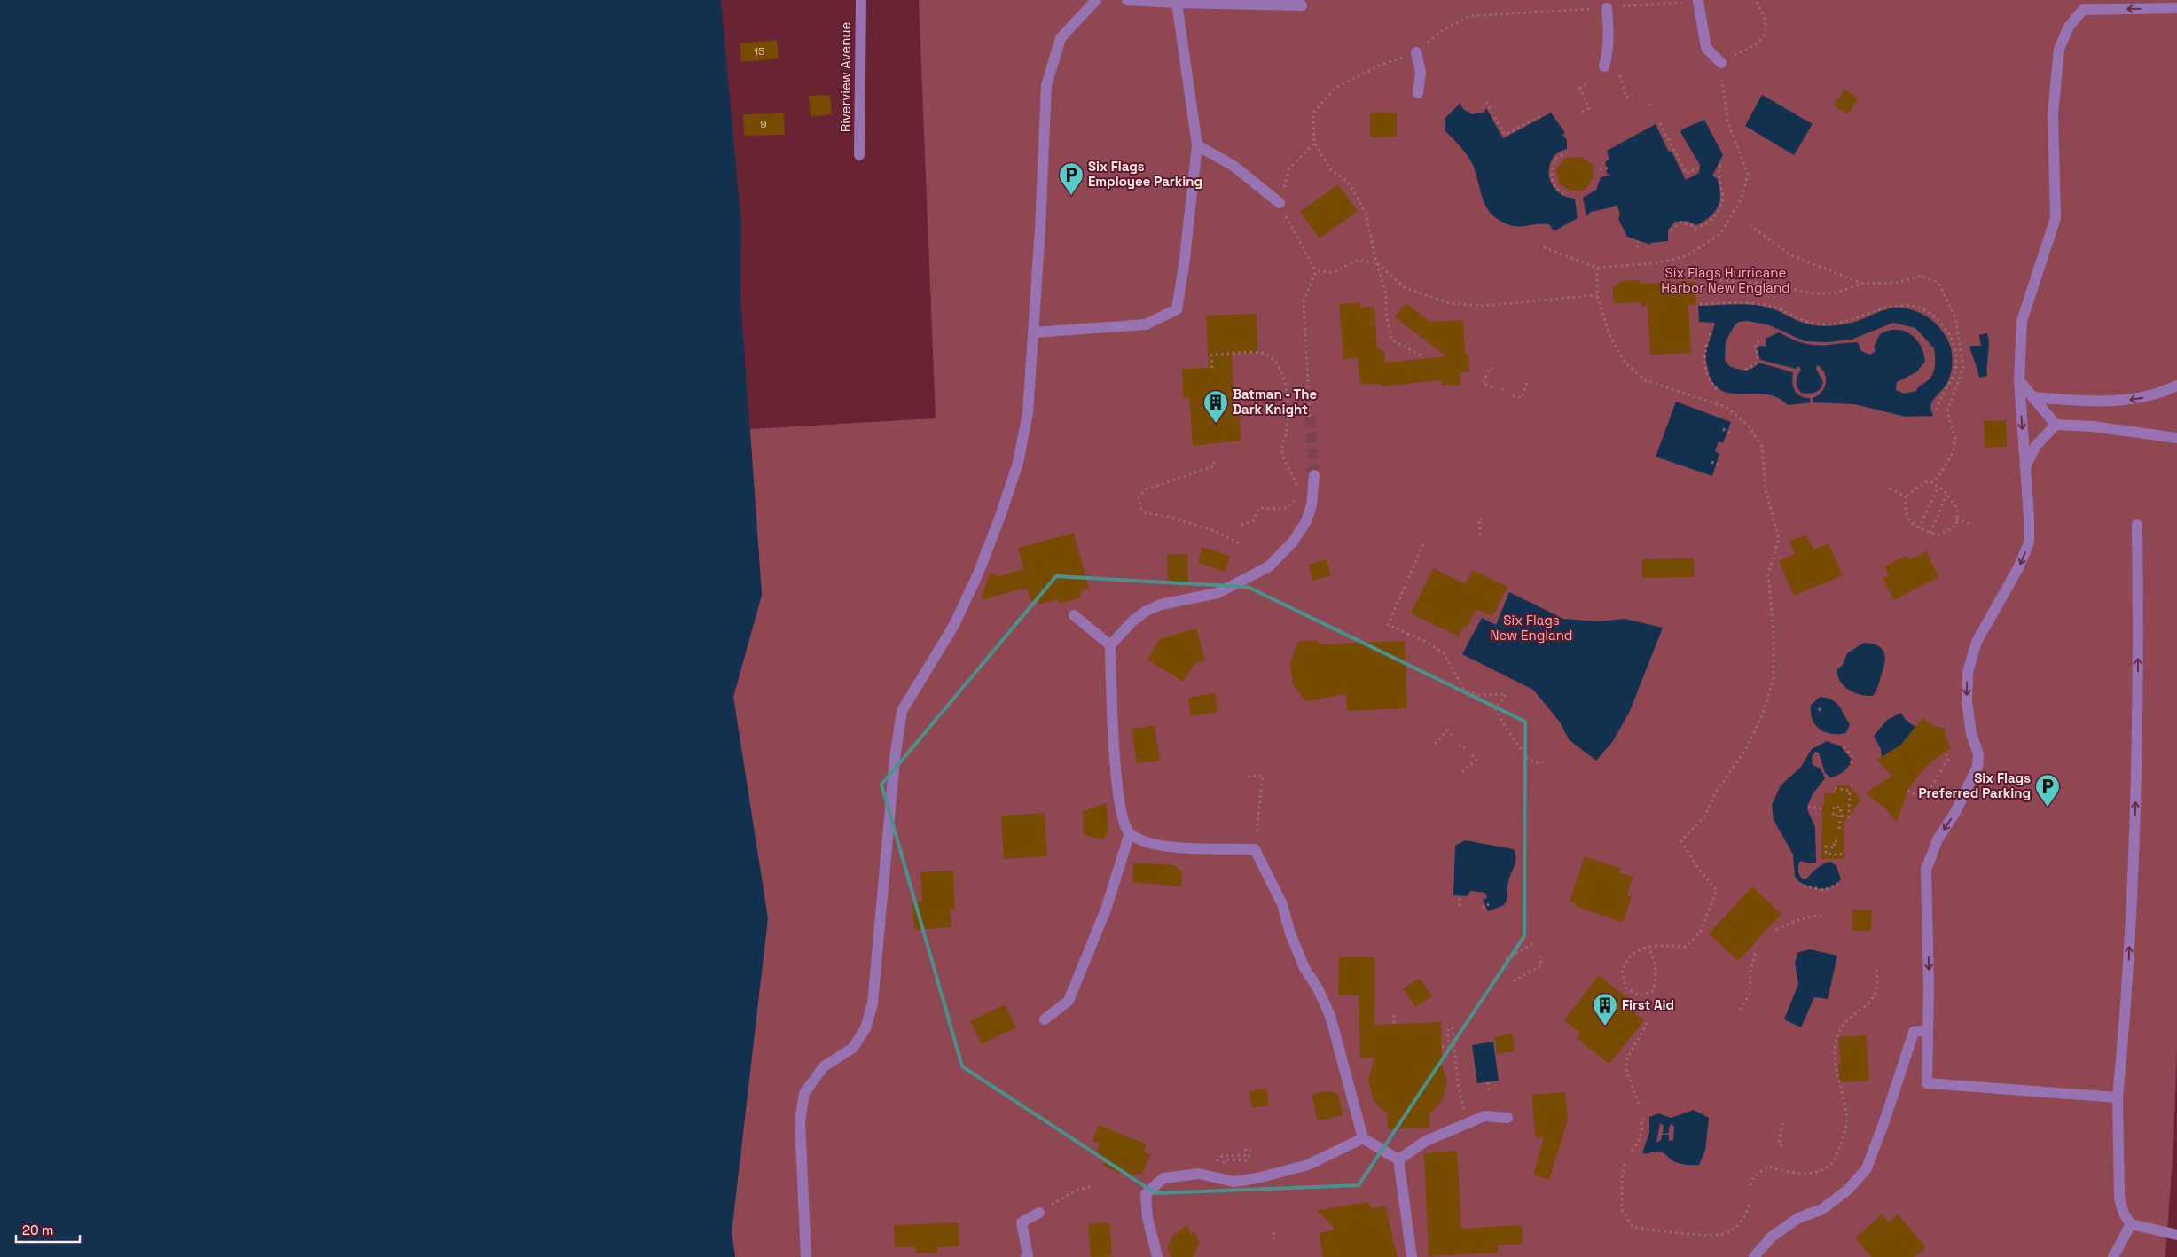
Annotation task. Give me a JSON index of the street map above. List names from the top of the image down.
{
  "streets": {
    "street": ["Riverview Avenue"]
  },
  "parks": ["Six Flags Hurricane Harbor New England", "Six Flags New England"],
  "places": {
    "parking": ["Six Flags Employee Parking", "Six Flags Preferred Parking"],
    "building": ["Batman - The Dark Knight", "First Aid"]
  },
  "house_numbers": ["15", "9"],
  "scale_bar": "20 m"
}
